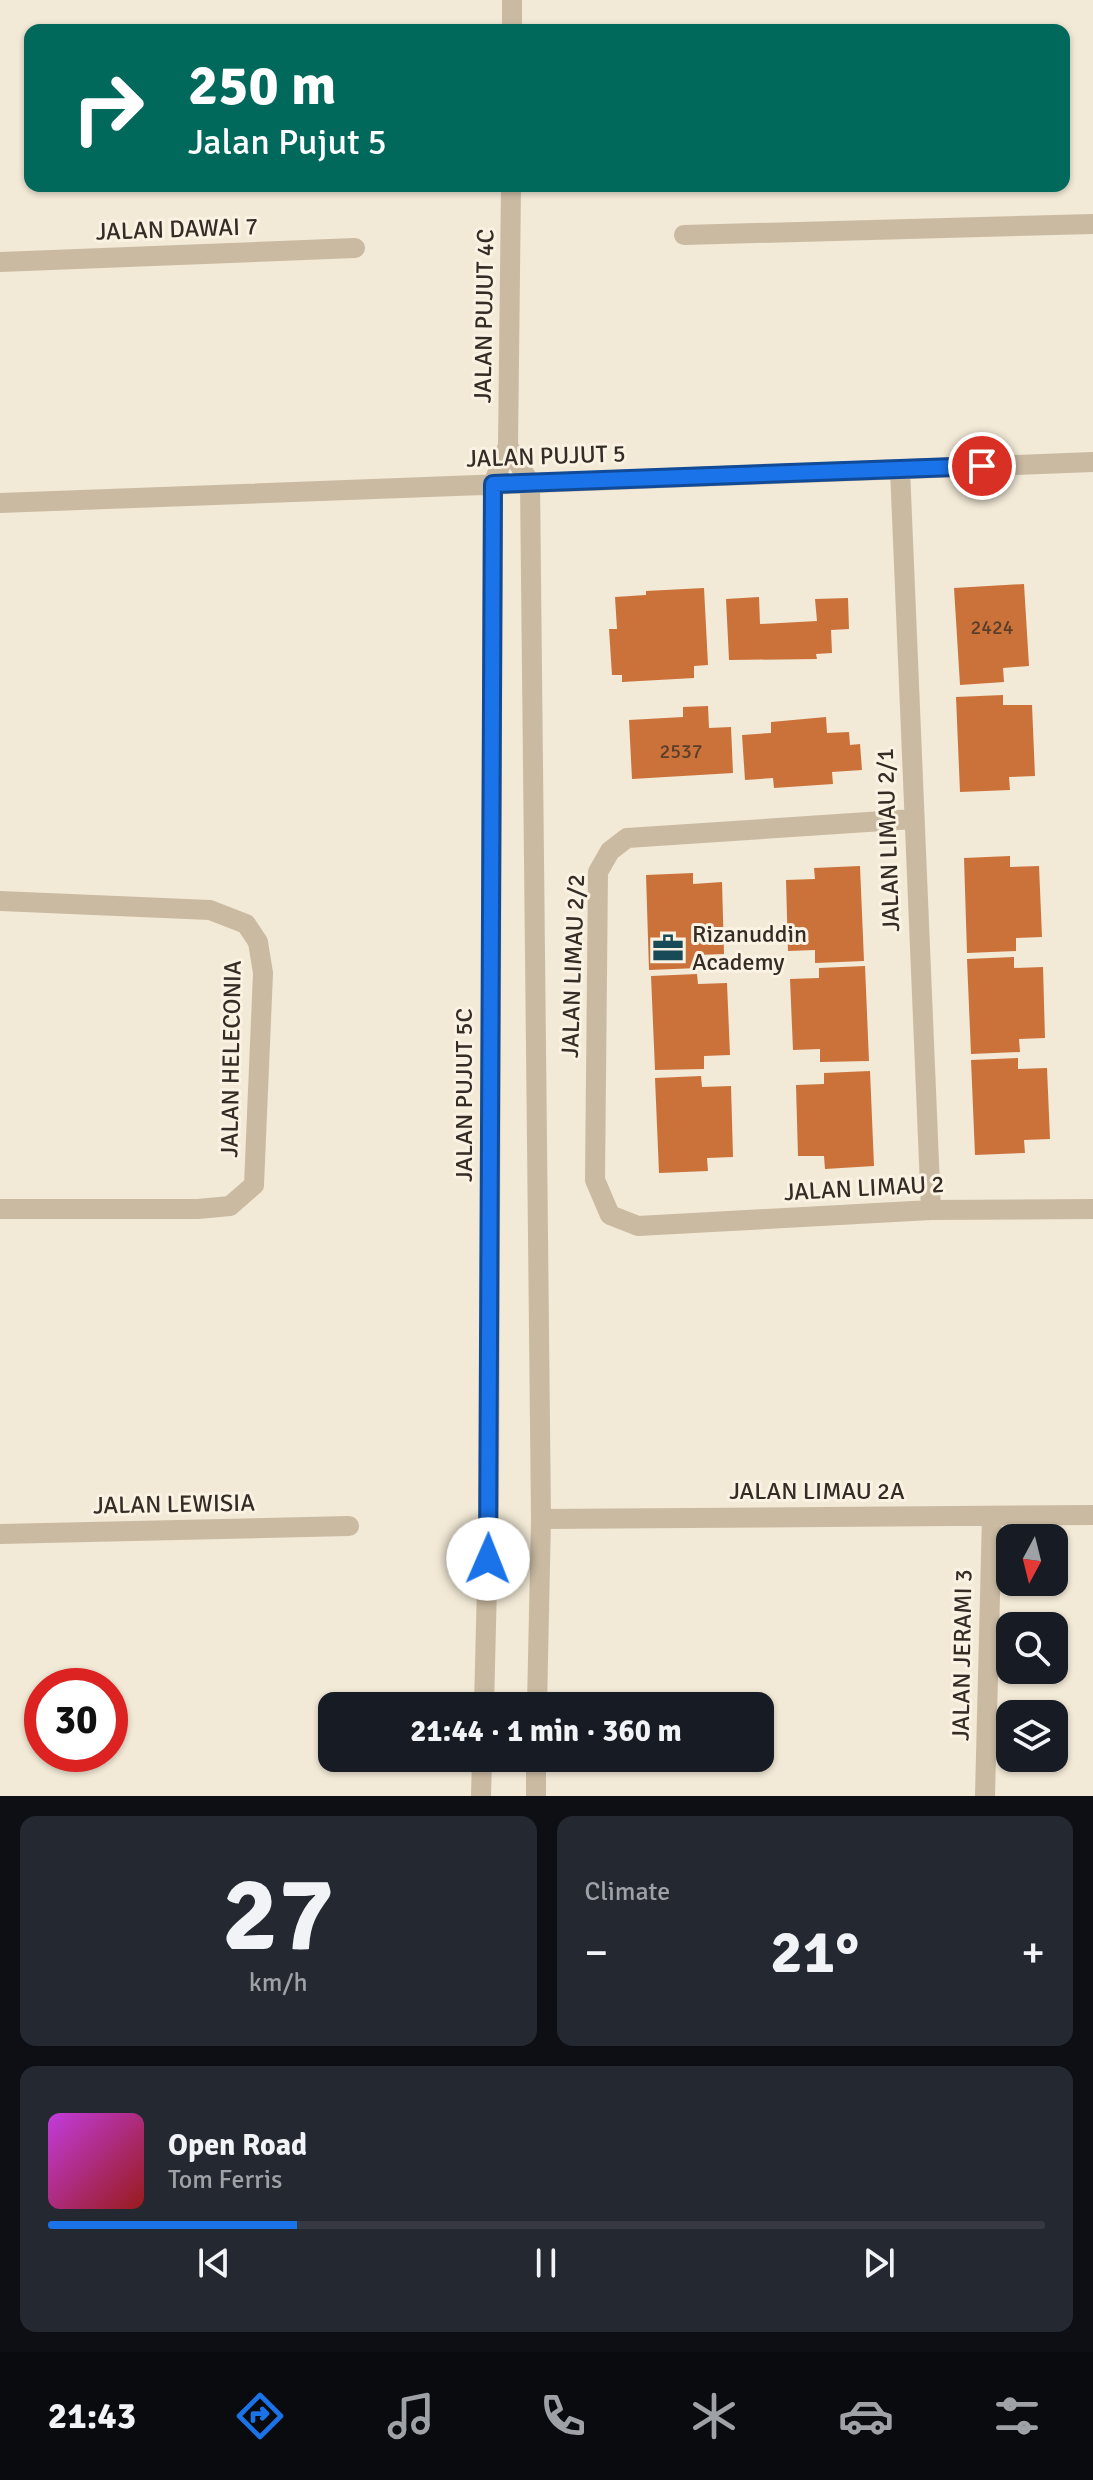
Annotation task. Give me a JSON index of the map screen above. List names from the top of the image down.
{
  "streets": {
    "street": [
      "JALAN DAWAI 7",
      "JALAN PUJUT 4C",
      "JALAN PUJUT 5",
      "JALAN LIMAU 2/1",
      "JALAN LIMAU 2/2",
      "JALAN HELECONIA",
      "JALAN PUJUT 5C",
      "JALAN LIMAU 2",
      "JALAN LIMAU 2A",
      "JALAN LEWISIA",
      "JALAN JERAMI 3"
    ]
  },
  "crossings": [
    ["JALAN PUJUT 5", "JALAN LIMAU 2/1"],
    ["JALAN PUJUT 5", "JALAN PUJUT 5C"],
    ["JALAN LIMAU 2/1", "JALAN LIMAU 2/2"],
    ["JALAN LIMAU 2/1", "JALAN LIMAU 2"],
    ["JALAN LIMAU 2/2", "JALAN LIMAU 2"],
    ["JALAN LIMAU 2A", "JALAN JERAMI 3"]
  ],
  "places": {
    "office": ["Rizanuddin Academy"]
  },
  "house_numbers": ["2424", "2537"],
  "north": "bottom",
  "page": {
    "turn": ["250 m", "Jalan Pujut 5"],
    "limit": "30",
    "trip": "21:44 · 1 min · 360 m",
    "tile": [
      ["27", "km/h"],
      "Climate"
    ],
    "heat": ["−", "21°", "+"],
    "song": ["Open Road", "Tom Ferris"],
    "tabs": "21:43"
  }
}
